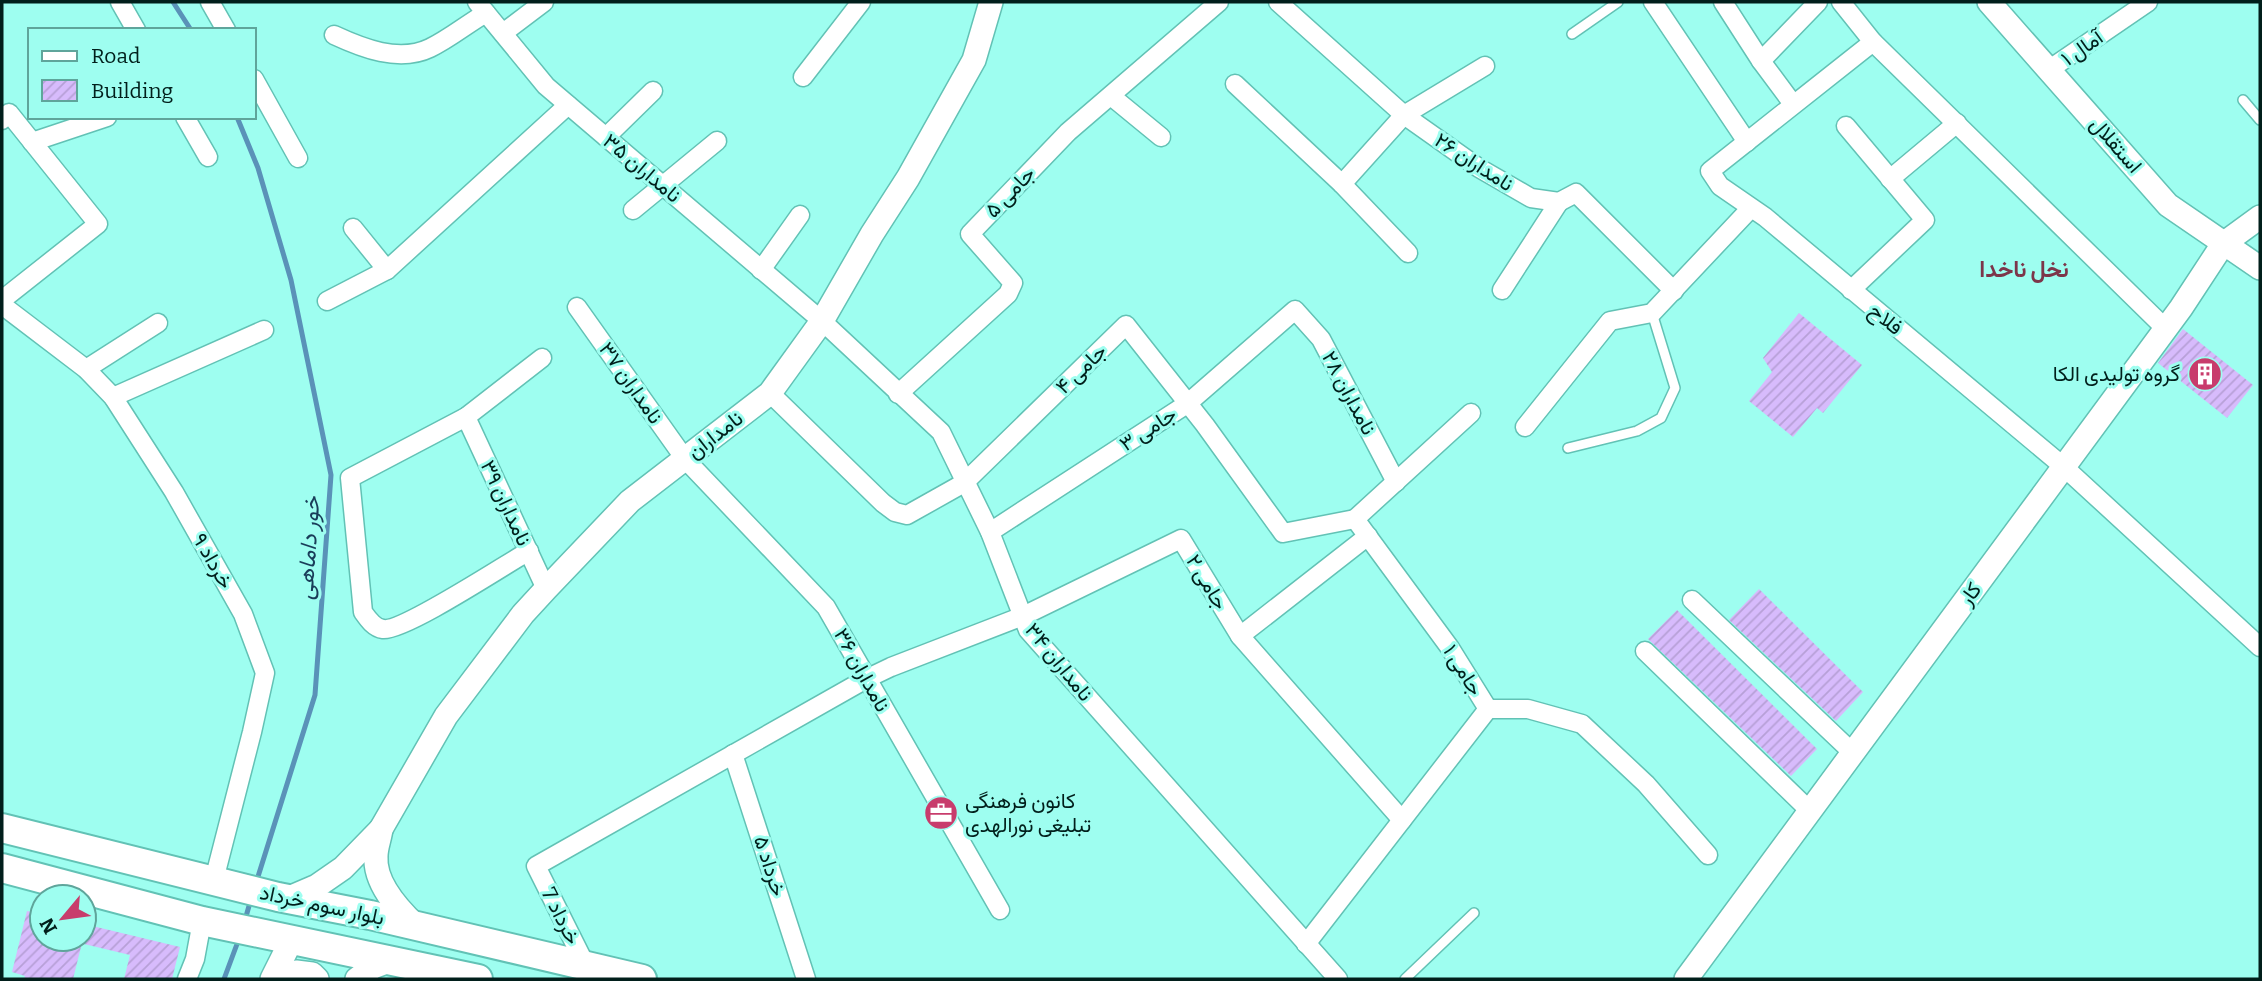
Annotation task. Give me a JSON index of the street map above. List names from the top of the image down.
{
  "streets": {
    "main road": ["بلوار سوم خرداد"],
    "street": [
      "آمال ۱",
      "استقلال",
      "نامداران ۲۶",
      "نامداران ۳۵",
      "جامی ۵",
      "فلاح",
      "جامی ۴",
      "نامداران ۳۷",
      "نامداران ۲۸",
      "جامی ۳",
      "نامداران",
      "نامداران ۳۹",
      "خرداد ۹",
      "جامی ۲",
      "کار",
      "نامداران ۳۴",
      "نامداران ۳۶",
      "جامی ۱",
      "خرداد ۵",
      "خرداد 7"
    ]
  },
  "crossings": [
    ["آمال ۱", "استقلال"],
    ["استقلال", "کار"],
    ["نامداران ۳۵", "نامداران"],
    ["نامداران ۳۵", "نامداران ۳۴"],
    ["جامی ۵", "نامداران ۳۴"],
    ["فلاح", "کار"],
    ["جامی ۴", "جامی ۳"],
    ["جامی ۴", "نامداران ۳۴"],
    ["نامداران ۳۷", "نامداران"],
    ["نامداران ۳۷", "نامداران ۳۶"],
    ["نامداران ۲۸", "جامی ۳"],
    ["جامی ۳", "نامداران ۳۴"],
    ["نامداران", "نامداران ۳۹"],
    ["نامداران", "نامداران ۳۴"],
    ["نامداران", "نامداران ۳۶"],
    ["نامداران", "بلوار سوم خرداد"],
    ["خرداد ۹", "بلوار سوم خرداد"],
    ["جامی ۲", "نامداران ۳۴"],
    ["نامداران ۳۴", "جامی ۱"],
    ["خرداد ۵", "خرداد 7"],
    ["بلوار سوم خرداد", "خرداد 7"]
  ],
  "districts": ["نخل ناخدا"],
  "water": ["خور داماهی"],
  "places": {
    "building": ["گروه تولیدی الکا"],
    "office": ["کانون فرهنگی تبلیغی نورالهدی"]
  },
  "legend": ["Road", "Building"],
  "north": "bottom left"
}
